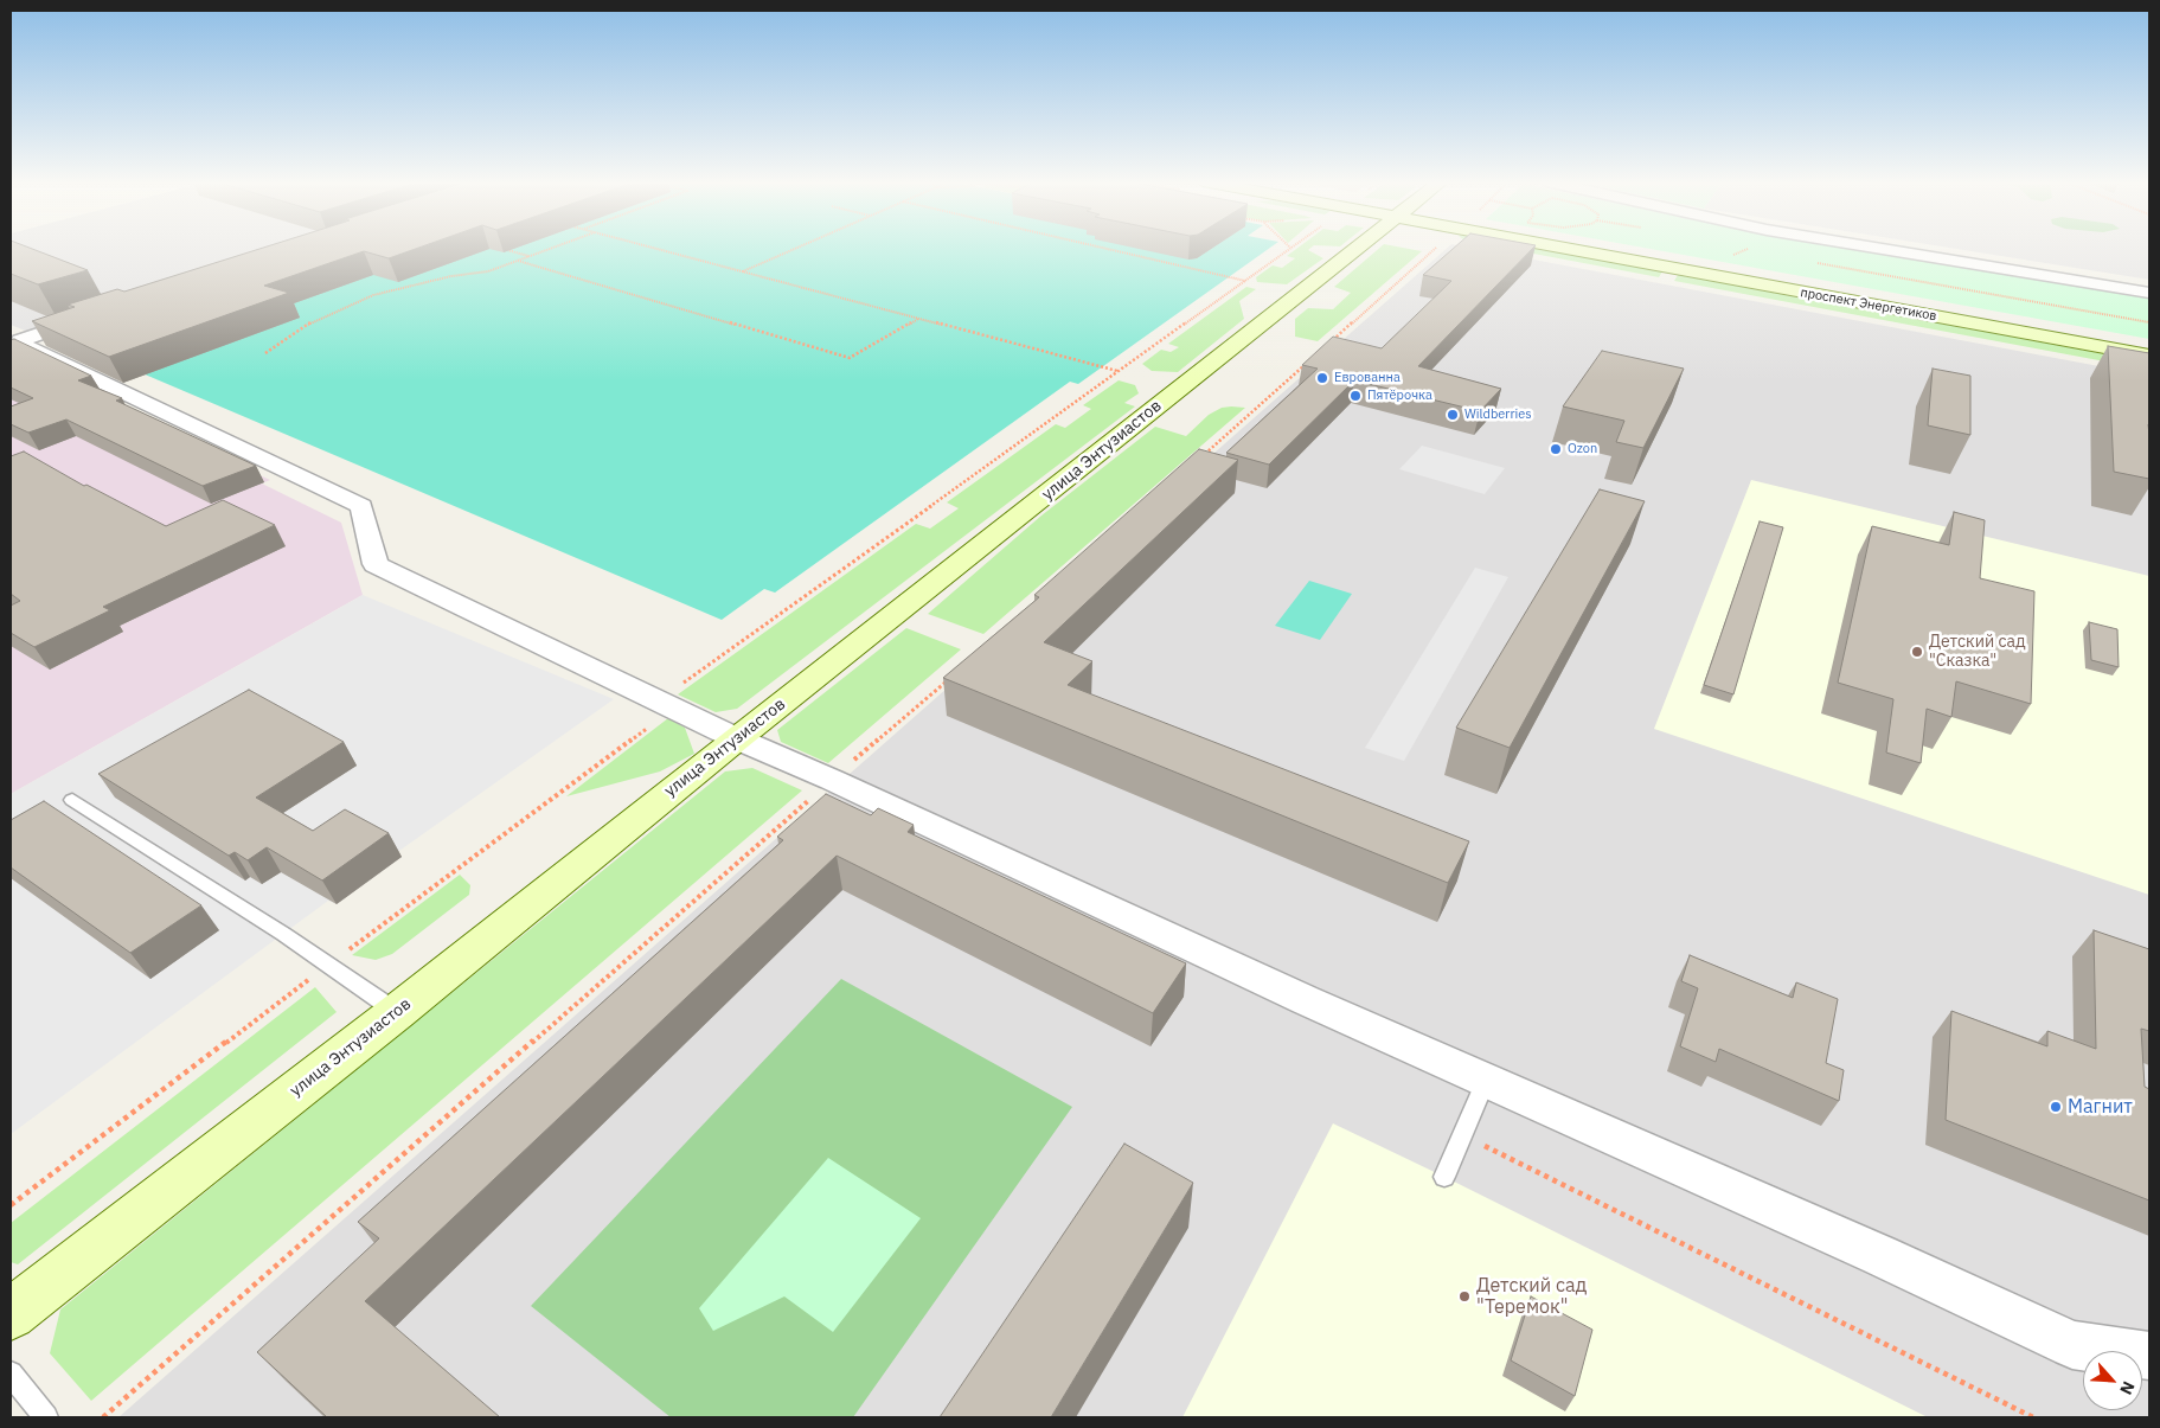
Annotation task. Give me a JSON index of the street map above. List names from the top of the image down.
{
  "streets": {
    "main road": ["проспект Энергетиков", "улица Энтузиастов"]
  },
  "places": [
    "Еврованна",
    "Пятёрочка",
    "Wildberries",
    "Ozon",
    "Детский сад \"Сказка\"",
    "Магнит",
    "Детский сад \"Теремок\""
  ],
  "north": "bottom right"
}
